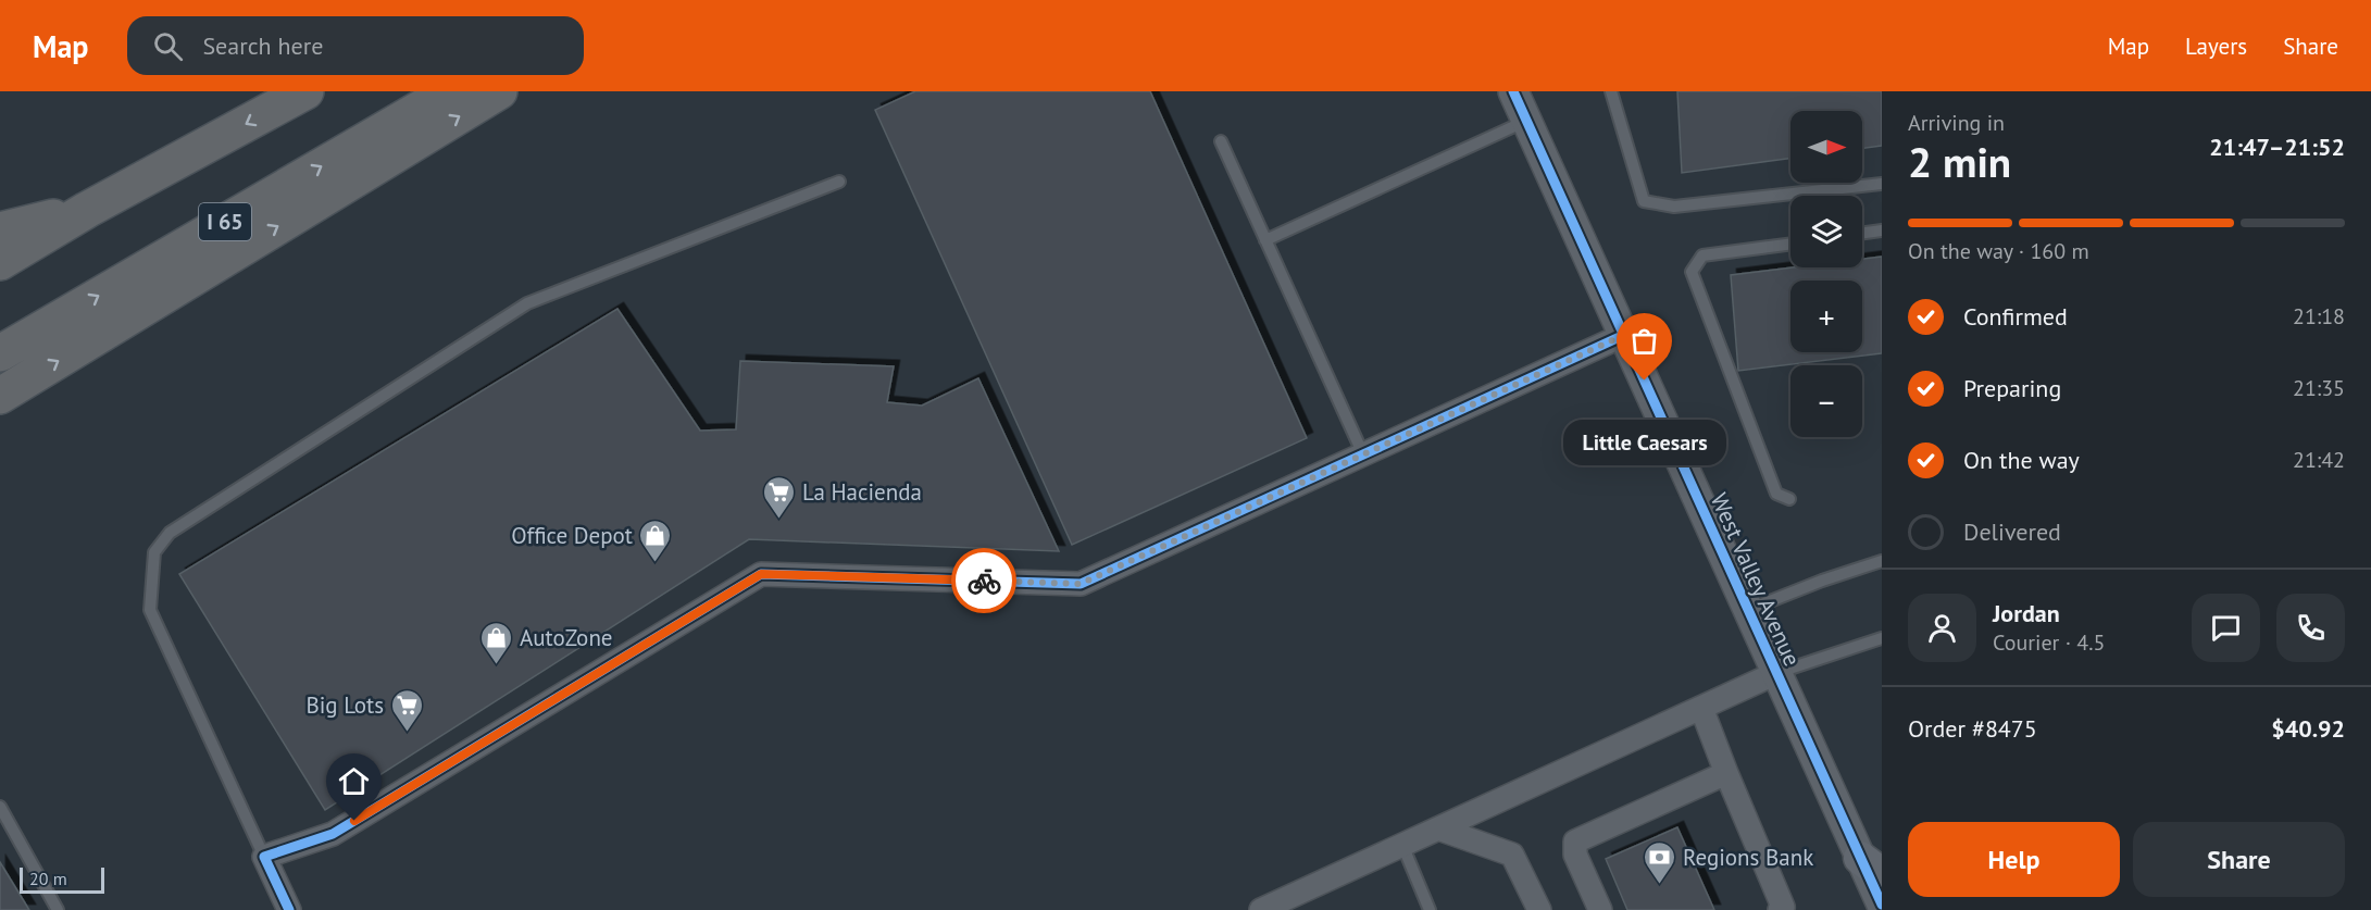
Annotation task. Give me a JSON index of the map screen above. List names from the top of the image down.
{
  "streets": {
    "highway": ["I 65"],
    "street": ["West Valley Avenue"]
  },
  "places": {
    "other": ["Little Caesars"],
    "supermarket": ["La Hacienda", "Big Lots"],
    "shop": ["Office Depot", "AutoZone"],
    "bank": ["Regions Bank"]
  },
  "scale_bar": "20 m",
  "north": "right",
  "page": {
    "header": "Map",
    "search": "Search here",
    "nav": ["Map", "Layers", "Share"],
    "heading": ["2 min", "Arriving in", "21:47–21:52"],
    "panel": [
      "Jordan",
      "Courier · 4.5",
      "Order #8475",
      "$40.92"
    ],
    "map_buttons": ["+", "−"],
    "bar": "On the way · 160 m",
    "list": [
      ["Confirmed", "21:18"],
      ["Preparing", "21:35"],
      ["On the way", "21:42"],
      "Delivered"
    ],
    "bubble": "Little Caesars",
    "buttons": ["Help", "Share"],
    "scale": "20 m"
  }
}
